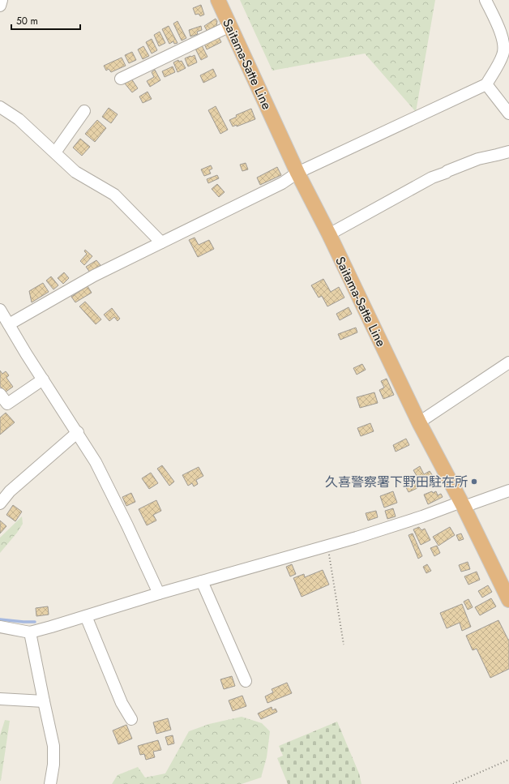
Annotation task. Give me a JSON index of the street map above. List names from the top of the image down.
{
  "streets": {
    "main road": ["Saitama-Satte Line"]
  },
  "places": ["久喜警察署下野田駐在所"],
  "scale_bar": "50 m"
}
